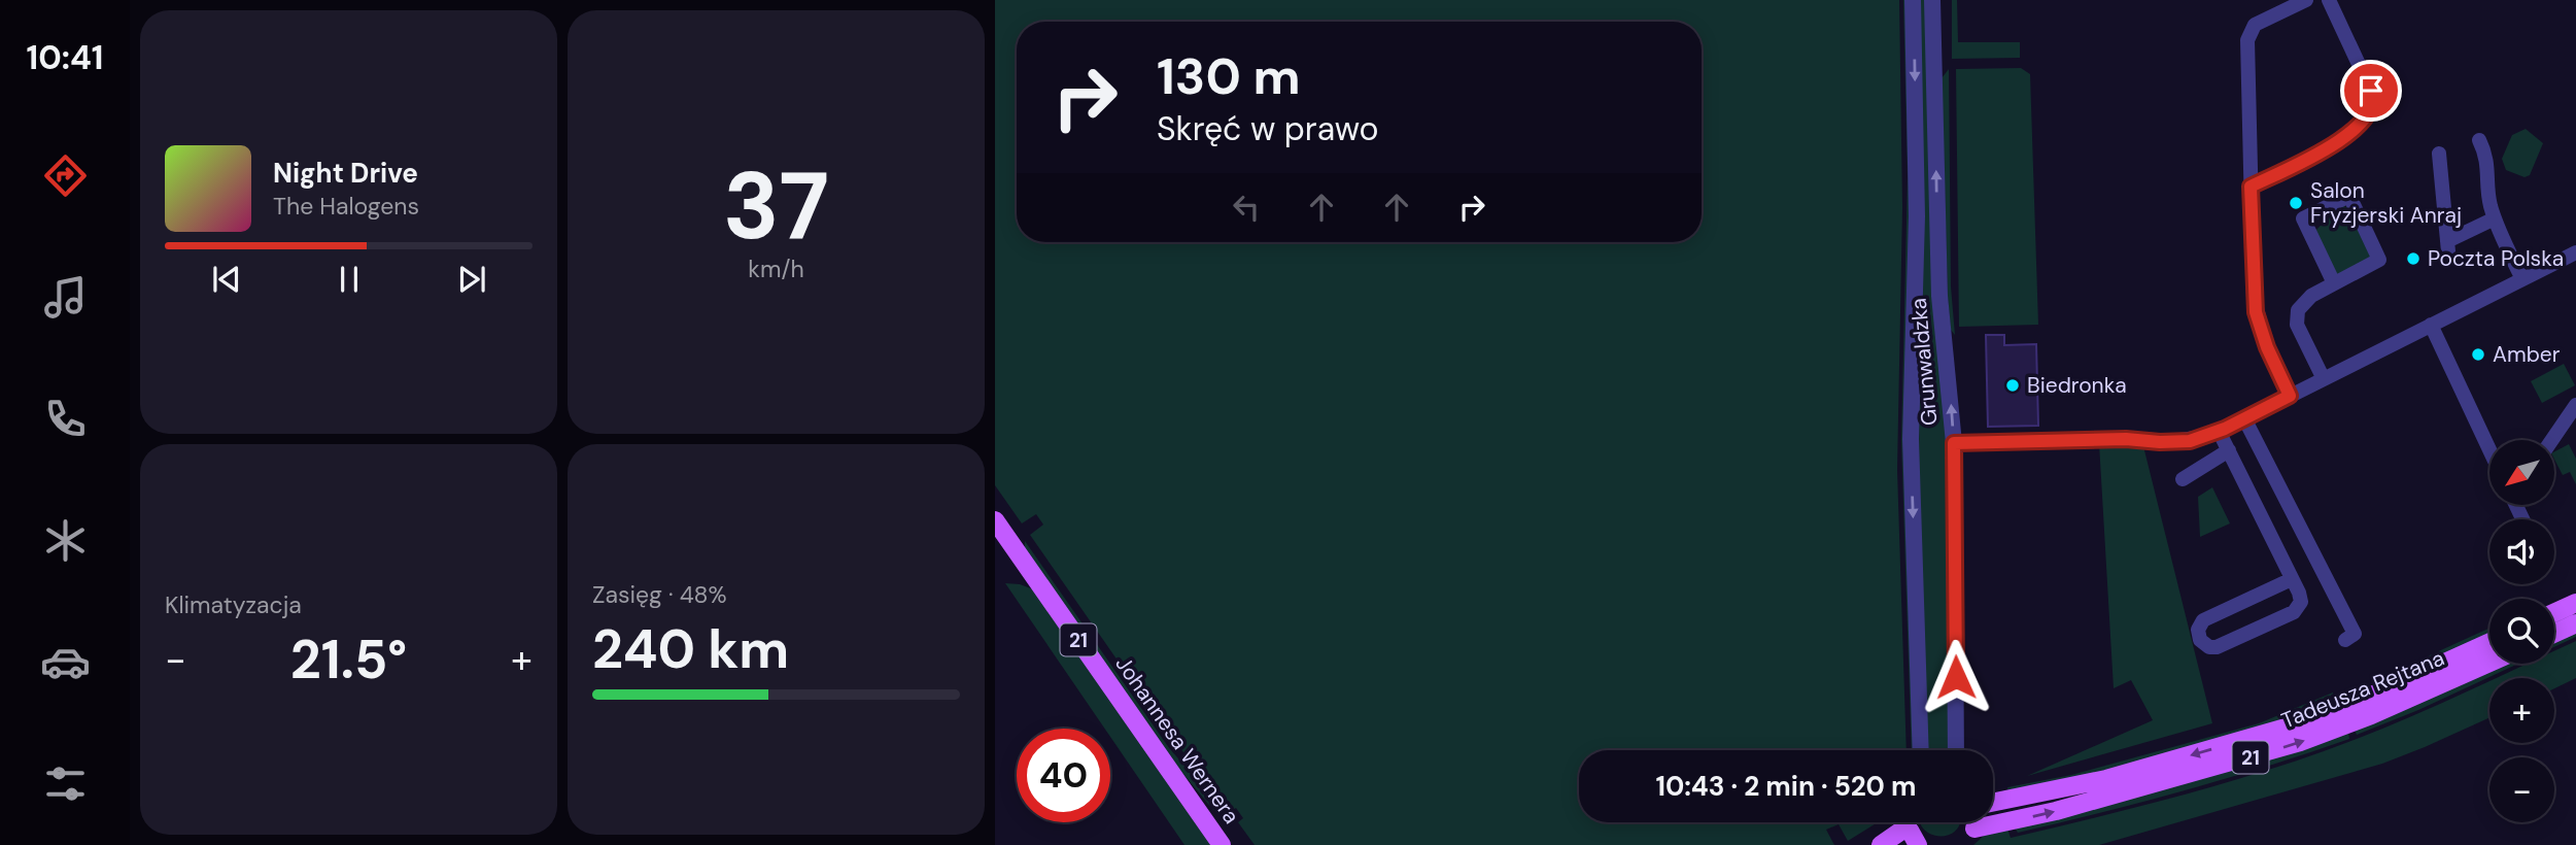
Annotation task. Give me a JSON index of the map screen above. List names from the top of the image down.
{
  "streets": {
    "main road": ["21", "Tadeusza Rejtana", "Johannesa Wernera"],
    "street": ["Grunwaldzka"]
  },
  "places": [
    "Salon Fryzjerski Anraj",
    "Poczta Polska",
    "Amber",
    "Biedronka"
  ],
  "north": "bottom left",
  "page": {
    "tabs": "10:41",
    "tile": [
      ["37", "km/h"],
      "Klimatyzacja",
      ["Zasięg · 48%", "240 km"]
    ],
    "turn": ["130 m", "Skręć w prawo"],
    "song": ["Night Drive", "The Halogens"],
    "map_buttons": ["+", "−"],
    "heat": ["−", "21.5°", "+"],
    "limit": "40",
    "trip": "10:43 · 2 min · 520 m"
  }
}
